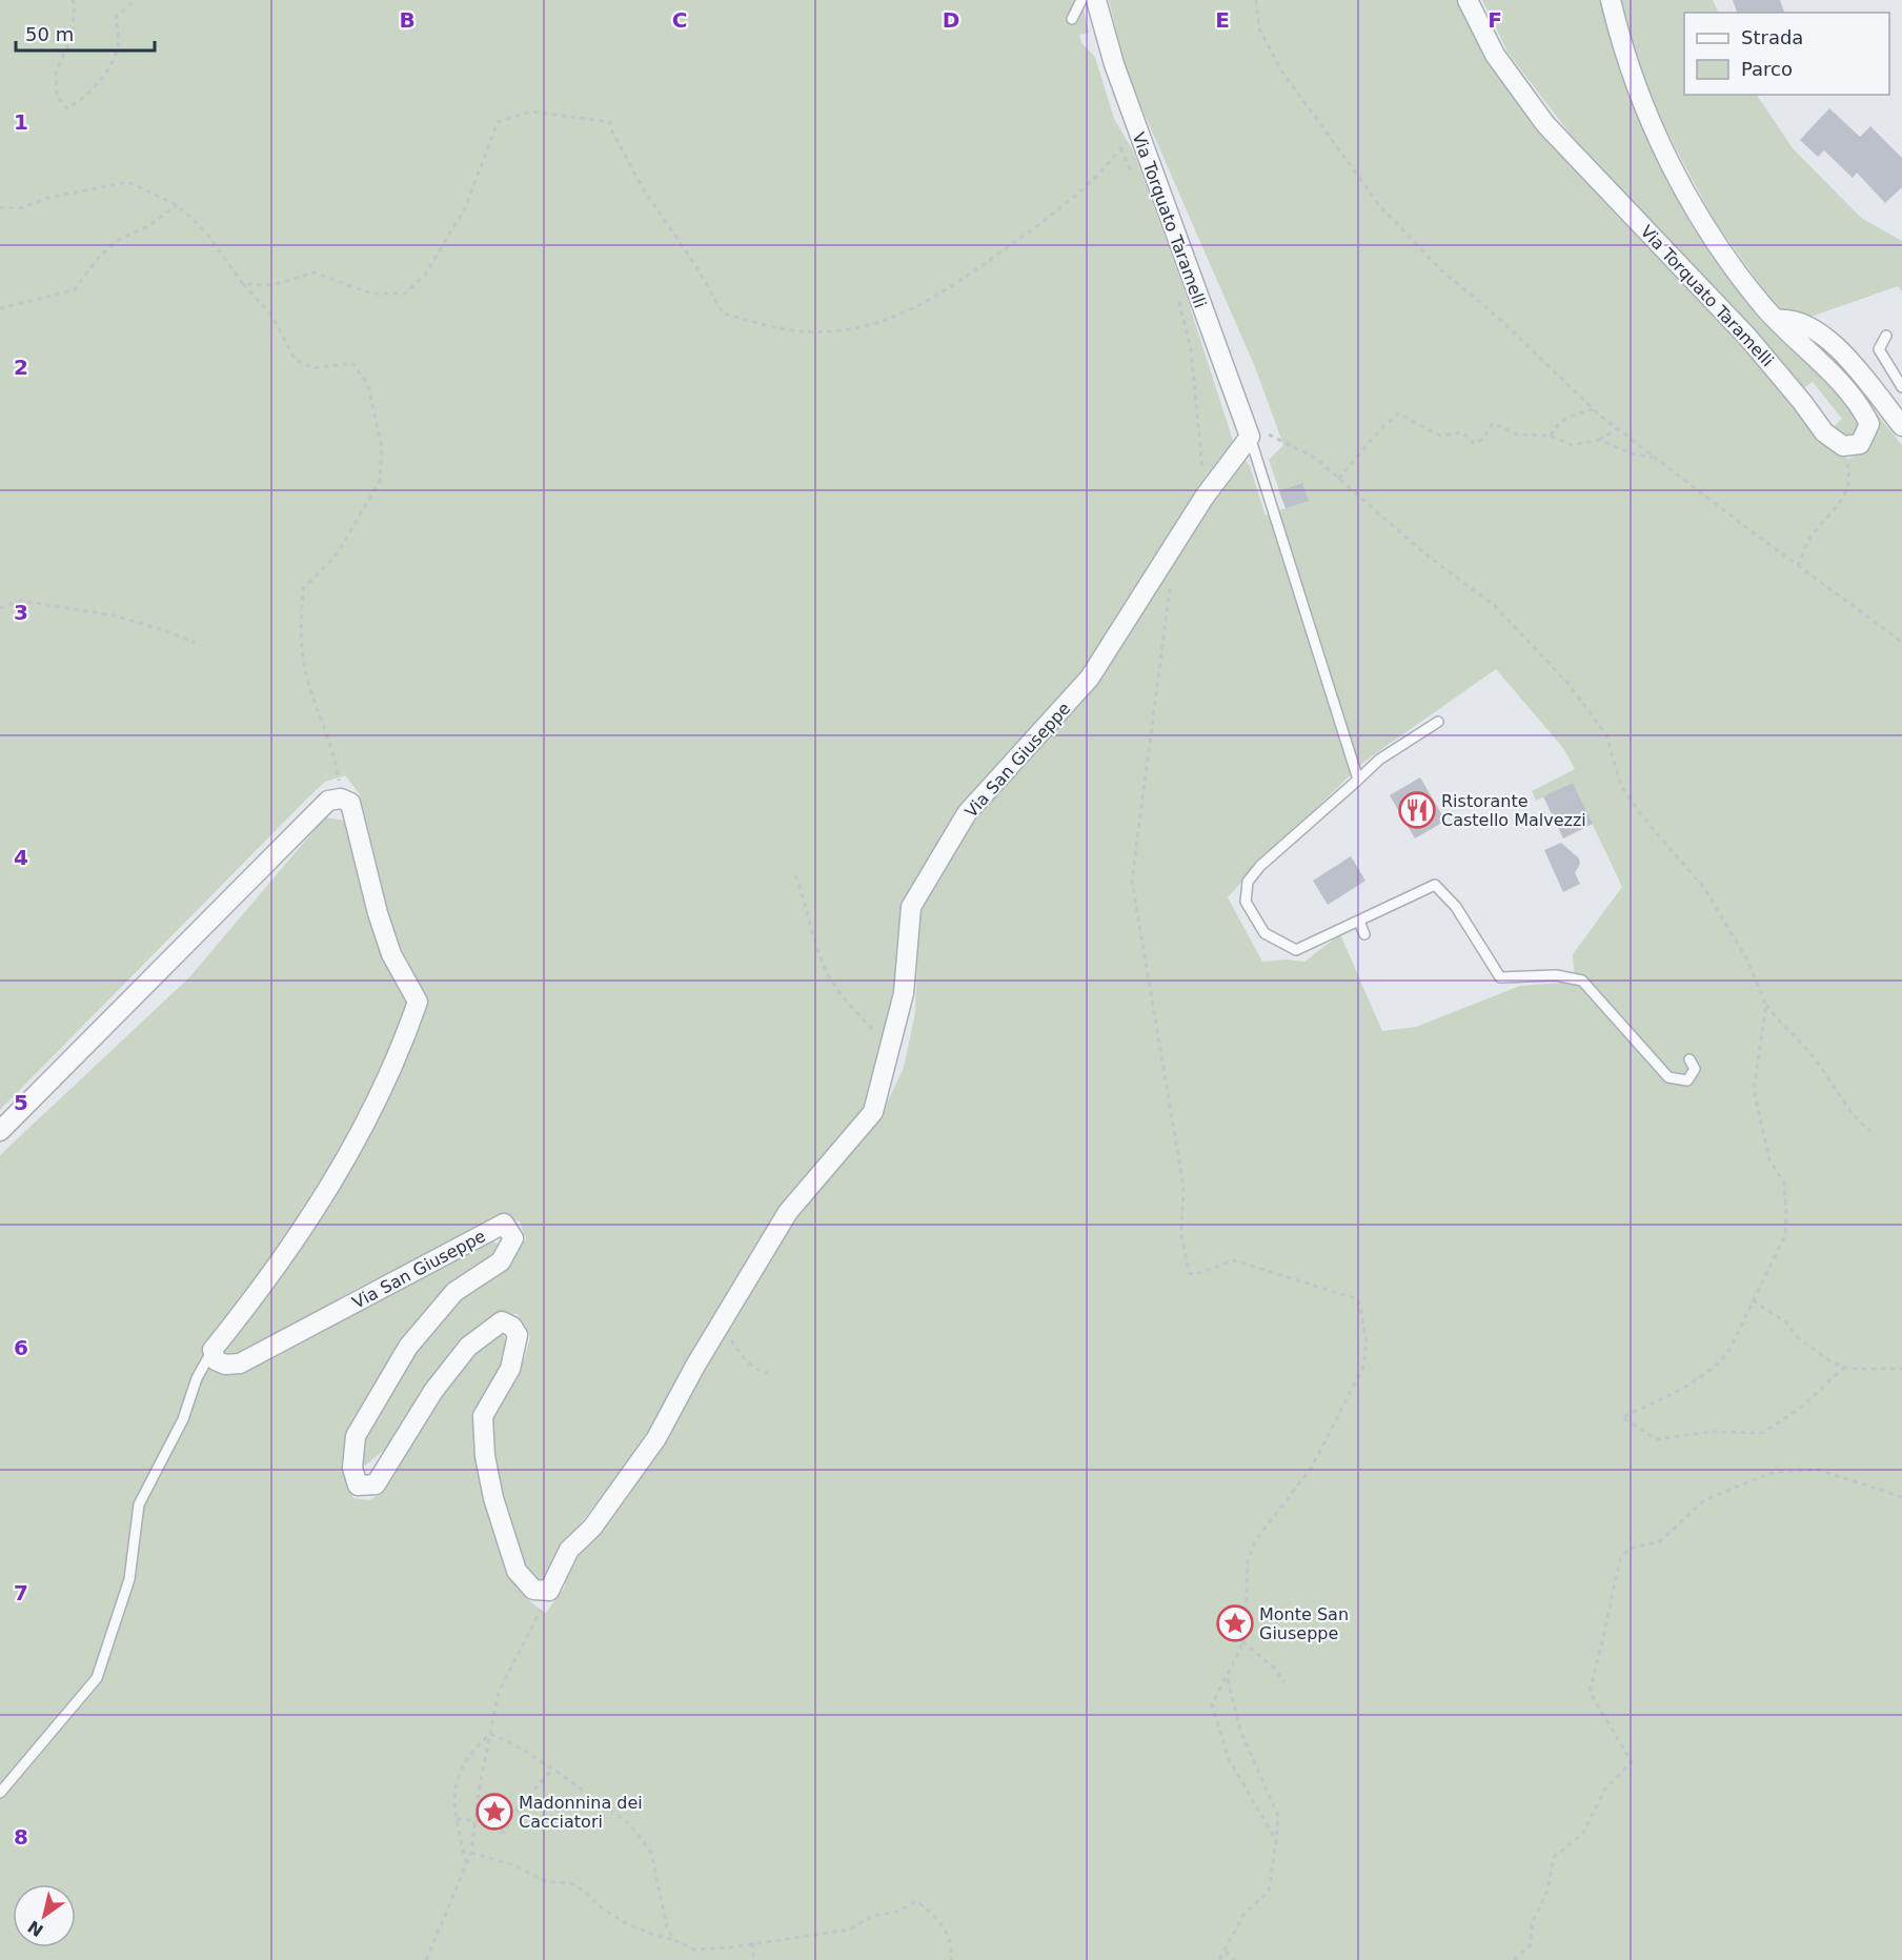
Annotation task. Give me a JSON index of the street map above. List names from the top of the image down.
{
  "streets": {
    "street": ["Via Torquato Taramelli", "Via San Giuseppe"]
  },
  "crossings": [
    ["Via Torquato Taramelli", "Via San Giuseppe"]
  ],
  "places": {
    "restaurant": ["Ristorante Castello Malvezzi"],
    "place": ["Monte San Giuseppe", "Madonnina dei Cacciatori"]
  },
  "legend": ["Strada", "Parco"],
  "scale_bar": "50 m",
  "north": "bottom left",
  "grid": {
    "columns": [
      "B",
      "C",
      "D",
      "E",
      "F"
    ],
    "rows": [
      "1",
      "2",
      "3",
      "4",
      "5",
      "6",
      "7",
      "8"
    ]
  }
}
